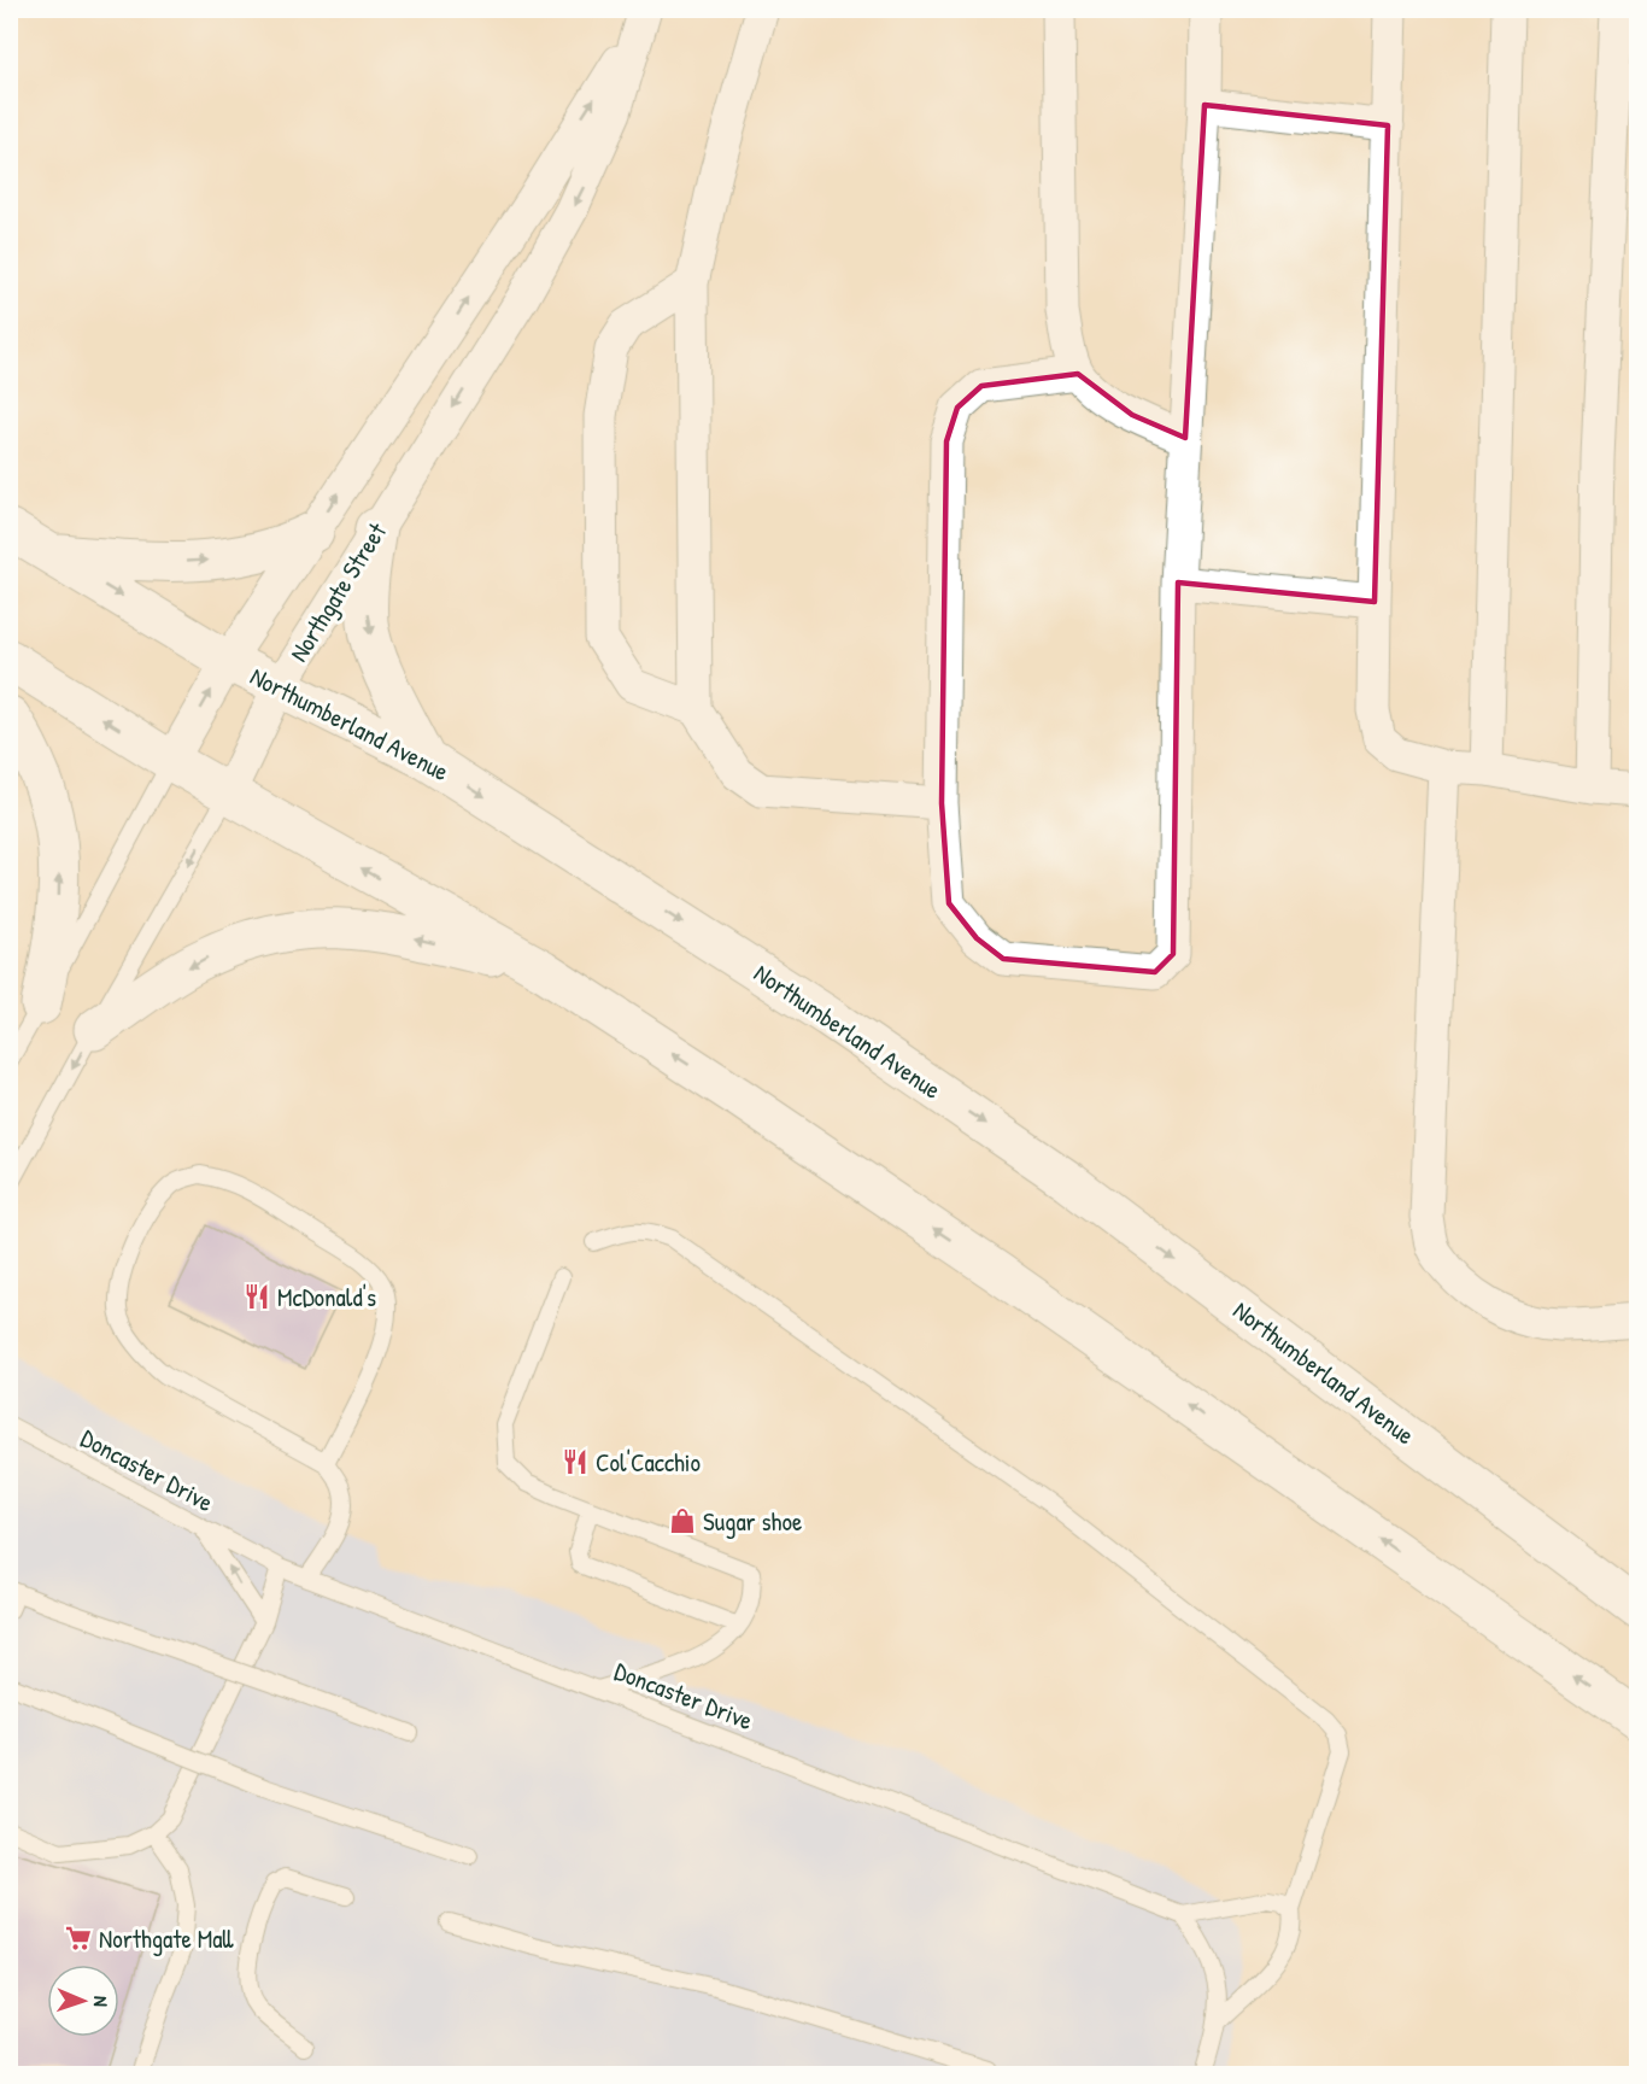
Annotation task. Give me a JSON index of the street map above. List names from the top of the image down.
{
  "streets": {
    "main road": ["Northumberland Avenue"],
    "street": ["Northgate Street"],
    "lane": ["Doncaster Drive"]
  },
  "crossings": [
    ["Northgate Street", "Northumberland Avenue"]
  ],
  "places": {
    "restaurant": ["McDonald's", "Col'Cacchio"],
    "shop": ["Sugar shoe"],
    "supermarket": ["Northgate Mall"]
  },
  "north": "right"
}
